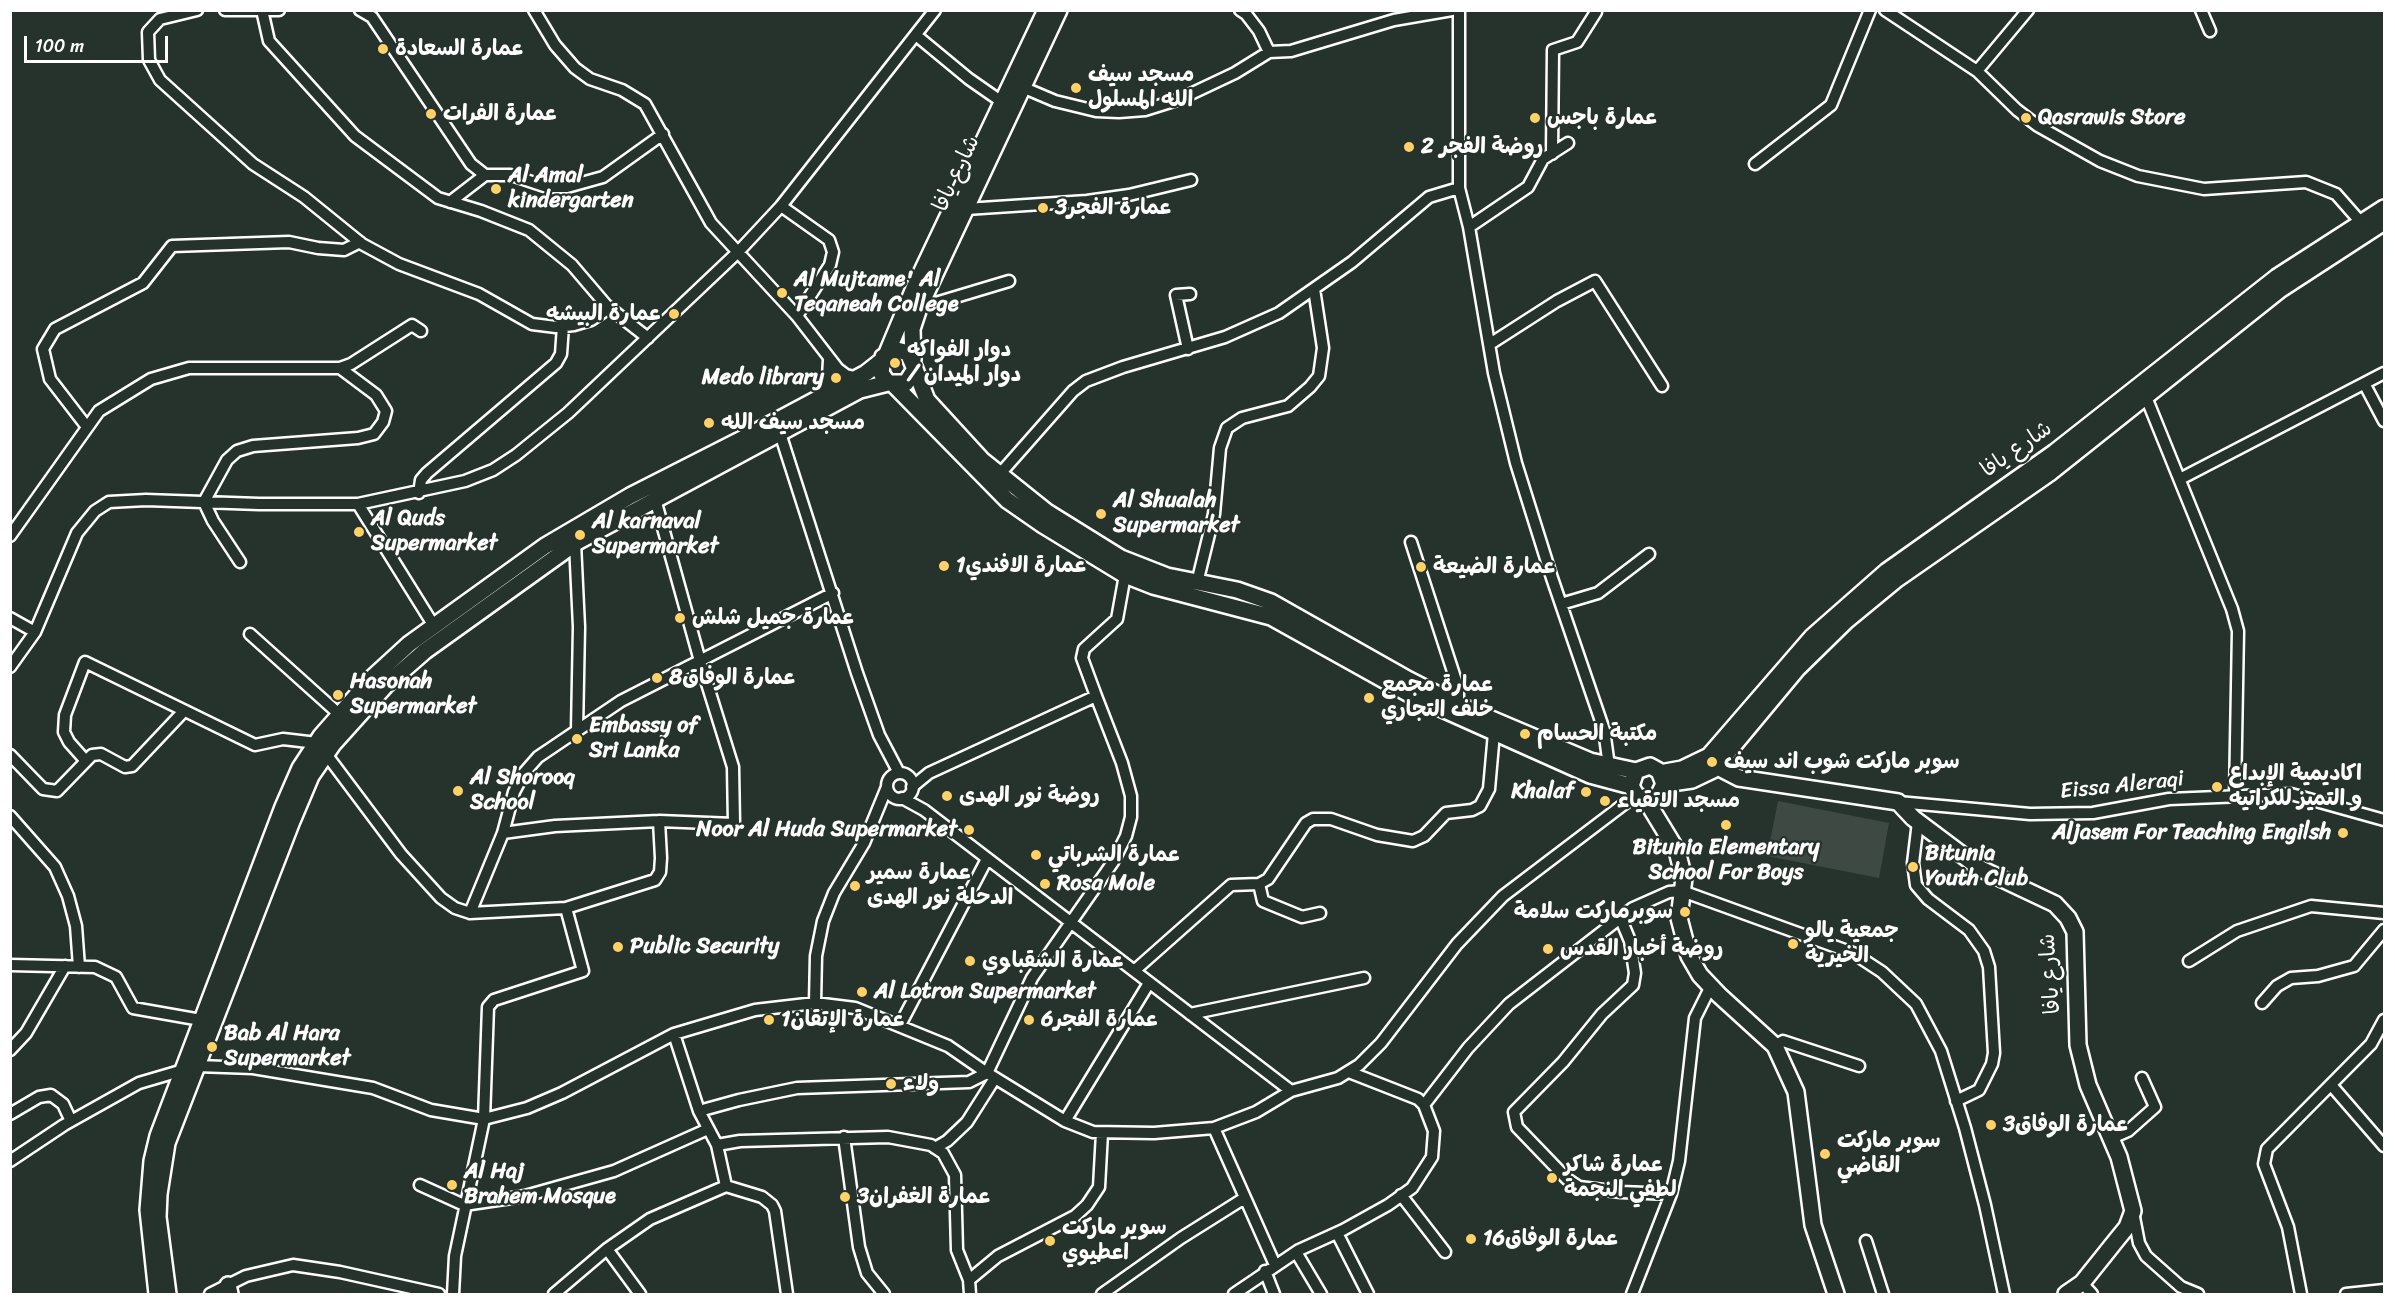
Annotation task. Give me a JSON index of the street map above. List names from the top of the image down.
{
  "streets": {
    "main road": ["شارع يافا"],
    "street": ["Eissa Aleraqi"]
  },
  "crossings": [
    ["شارع يافا", "Eissa Aleraqi"]
  ],
  "places": [
    "عمارة السعادة",
    "مسجد سيف الله المسلول",
    "عمارة الفرات",
    "عمارة باجس",
    "Qasrawis Store",
    "روضة الفجر 2",
    "Al Amal kindergarten",
    "عمارة الفجر3",
    "Al Mujtame' Al Teqaneah College",
    "عمارة البيشه",
    "دوار الفواكه / دوار الميدان",
    "Medo library",
    "مسجد سيف الله",
    "Al Shualah Supermarket",
    "Al Quds Supermarket",
    "Al karnaval Supermarket",
    "عمارة الافندي1",
    "عمارة الضيعة",
    "عمارة جميل شلش",
    "عمارة الوفاق8",
    "Hasonah Supermarket",
    "عمارة مجمع خلف التجاري",
    "مكتبة الحسام",
    "Embassy of Sri Lanka",
    "سوبر ماركت شوب اند سيف",
    "اكاديمية الإبداع و التميز للكراتيه",
    "Al Shorooq School",
    "Khalaf",
    "روضة نور الهدى",
    "مسجد الاتقياء",
    "Bitunia Elementary School For Boys",
    "Noor Al Huda Supermarket",
    "Aljasem For Teaching Engilsh",
    "عمارة الشرباتي",
    "Bitunia Youth Club",
    "Rosa Mole",
    "عمارة سمير الدحلة نور الهدى",
    "سوبرماركت سلامة",
    "جمعية يالو الخيرية",
    "Public Security",
    "روضة أخبار القدس",
    "عمارة الشقباوي",
    "Al Lotron Supermarket",
    "عمارة الإتقان1",
    "عمارة الفجر6",
    "Bab Al Hara Supermarket",
    "ولاء",
    "عمارة الوفاق3",
    "سوبر ماركت القاضي",
    "عمارة شاكر لطفي النجمة",
    "Al Haj Brahem Mosque",
    "عمارة الغفران3",
    "عمارة الوفاق16",
    "سوير ماركت اعطيوي"
  ],
  "scale_bar": "100 m"
}
